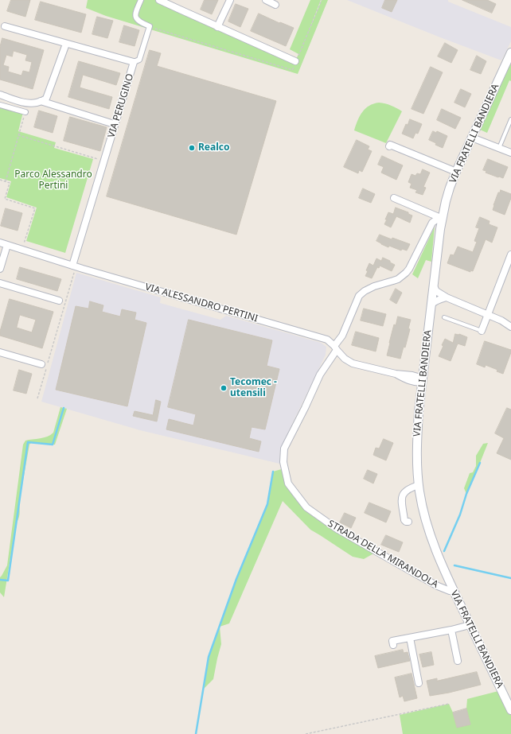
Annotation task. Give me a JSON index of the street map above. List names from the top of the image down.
{
  "streets": {
    "street": [
      "VIA PERUGINO",
      "VIA FRATELLI BANDIERA",
      "VIA ALESSANDRO PERTINI",
      "STRADA DELLA MIRANDOLA"
    ]
  },
  "crossings": [
    ["VIA PERUGINO", "VIA ALESSANDRO PERTINI"],
    ["VIA FRATELLI BANDIERA", "VIA ALESSANDRO PERTINI"],
    ["VIA FRATELLI BANDIERA", "STRADA DELLA MIRANDOLA"],
    ["VIA ALESSANDRO PERTINI", "STRADA DELLA MIRANDOLA"]
  ],
  "parks": ["Parco Alessandro Pertini"],
  "places": ["Realco", "Tecomec - utensili"]
}
